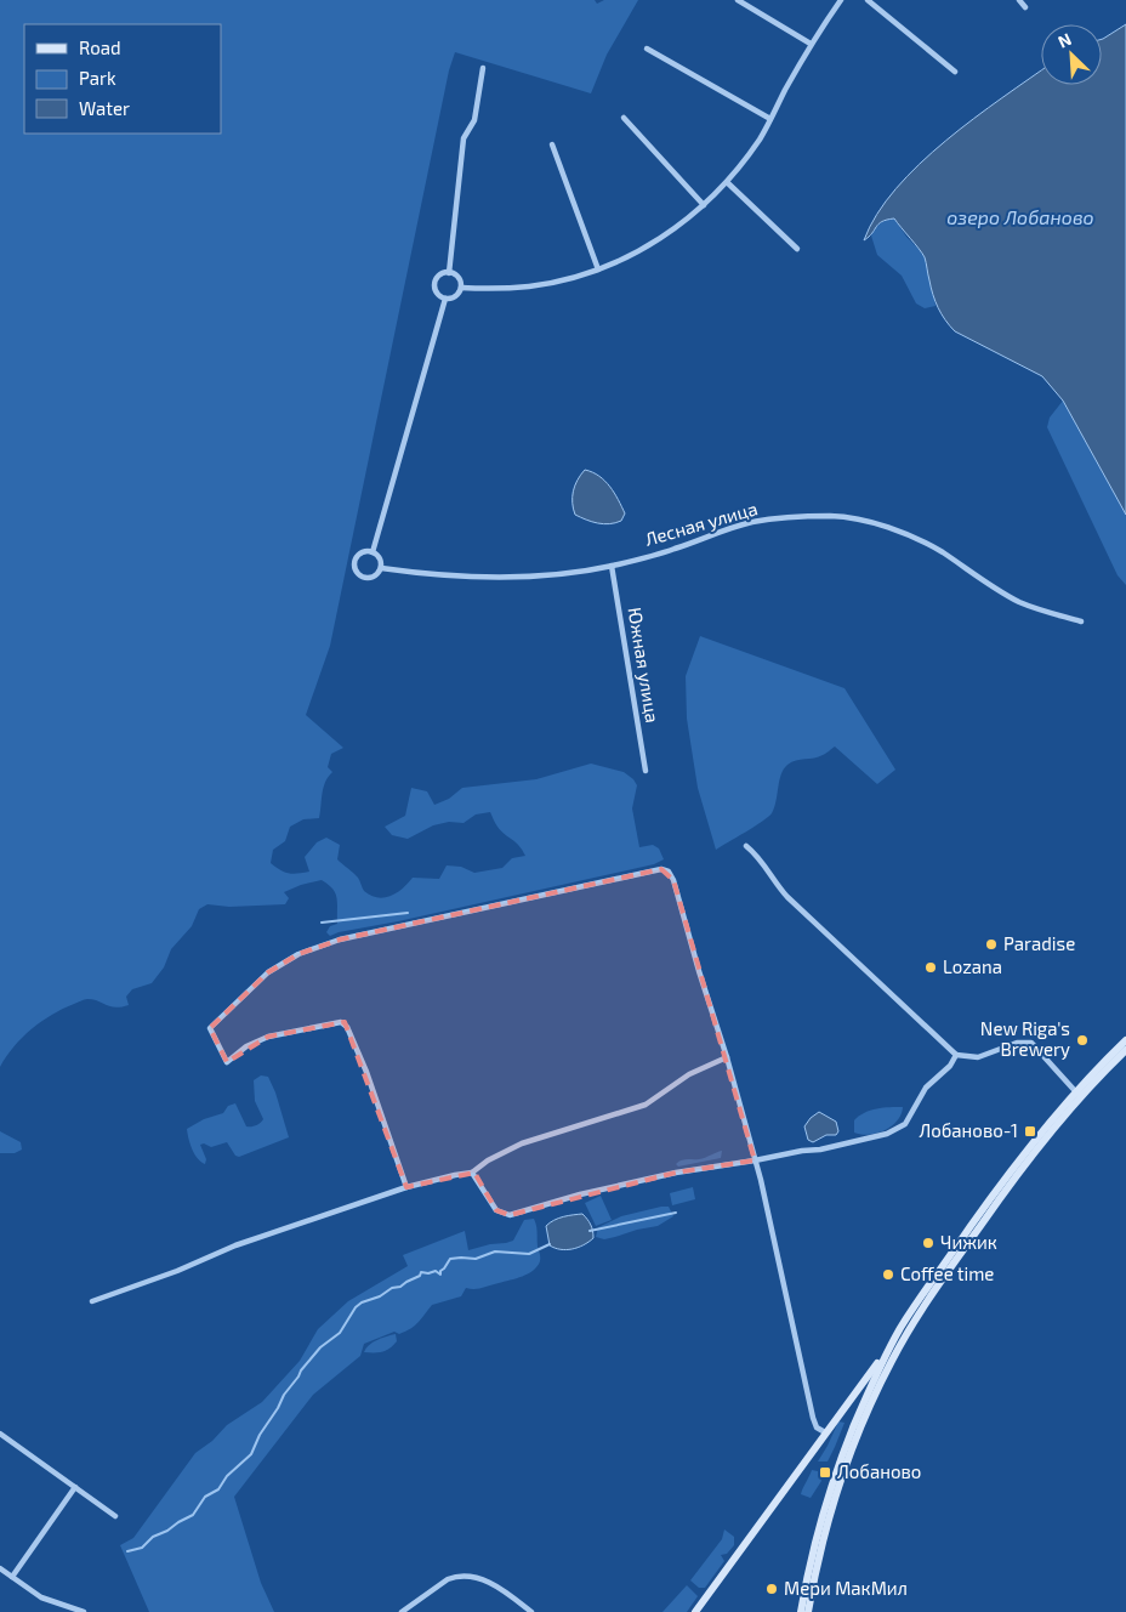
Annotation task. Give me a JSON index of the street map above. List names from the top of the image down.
{
  "streets": {
    "street": ["Лесная улица", "Южная улица"]
  },
  "crossings": [
    ["Лесная улица", "Южная улица"]
  ],
  "water": ["озеро Лобаново"],
  "places": {
    "other": [
      "Paradise",
      "Lozana",
      "New Riga's Brewery",
      "Чижик",
      "Coffee time",
      "Мери МакМил"
    ],
    "transit": ["Лобаново-1", "Лобаново"]
  },
  "legend": ["Road", "Park", "Water"],
  "north": "top left"
}
